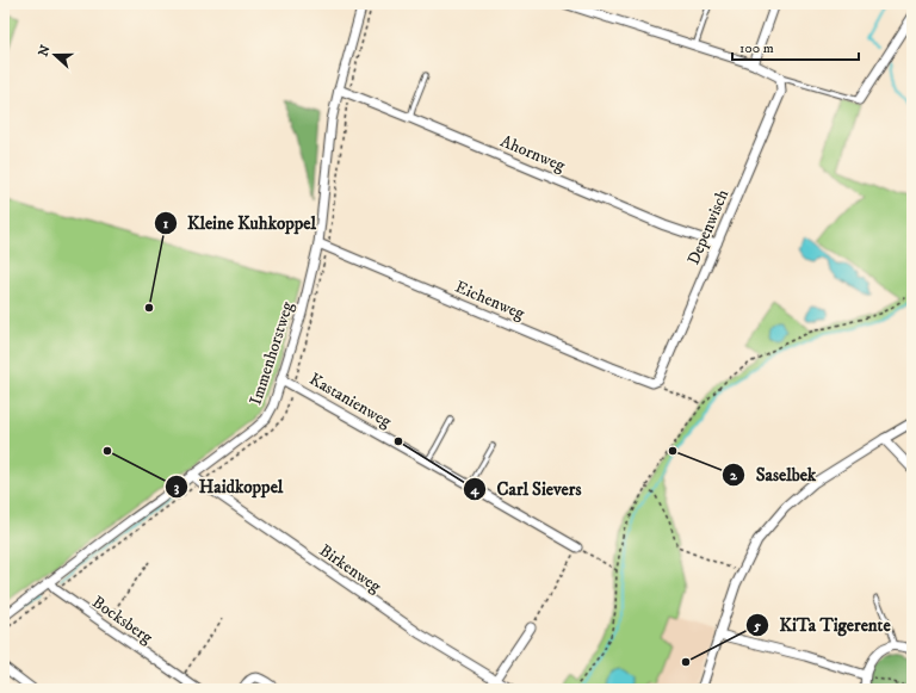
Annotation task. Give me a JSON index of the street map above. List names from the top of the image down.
{
  "streets": {
    "street": [
      "Ahornweg",
      "Depenwisch",
      "Eichenweg",
      "Immenhorstweg",
      "Kastanienweg",
      "Birkenweg",
      "Bocksberg"
    ]
  },
  "crossings": [
    ["Ahornweg", "Depenwisch"],
    ["Ahornweg", "Immenhorstweg"],
    ["Depenwisch", "Eichenweg"],
    ["Eichenweg", "Immenhorstweg"],
    ["Immenhorstweg", "Kastanienweg"],
    ["Immenhorstweg", "Birkenweg"],
    ["Immenhorstweg", "Bocksberg"]
  ],
  "places": [
    "Kleine Kuhkoppel",
    "Carl Sievers",
    "Haidkoppel",
    "Saselbek",
    "KiTa Tigerente"
  ],
  "scale_bar": "100 m",
  "north": "left"
}
